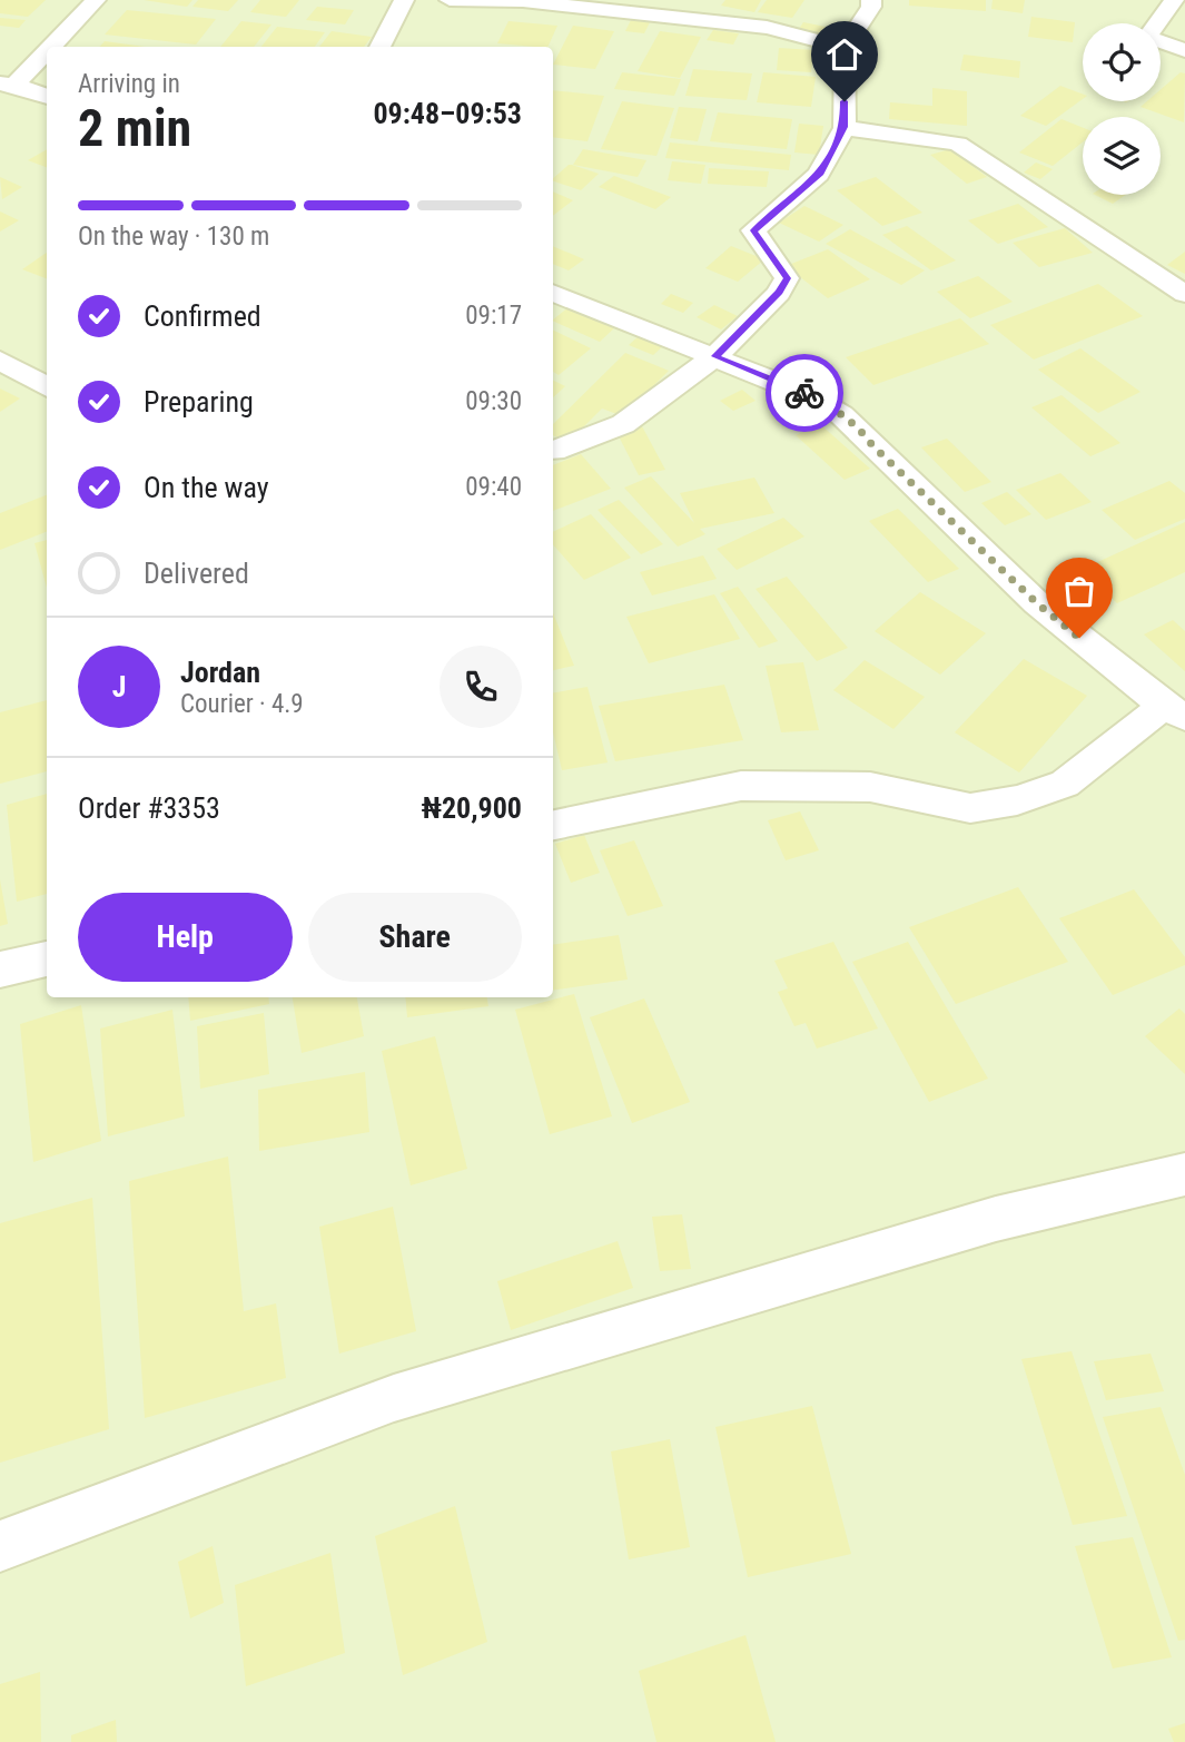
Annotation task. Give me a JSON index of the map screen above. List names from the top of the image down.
{
  "page": {
    "heading": ["2 min", "Arriving in", "09:48–09:53"],
    "panel": [
      "Jordan",
      "Courier · 4.9",
      "Order #3353",
      "₦20,900"
    ],
    "bar": "On the way · 130 m",
    "list": [
      ["Confirmed", "09:17"],
      ["Preparing", "09:30"],
      ["On the way", "09:40"],
      "Delivered"
    ],
    "round": "J",
    "buttons": ["Help", "Share"]
  }
}
